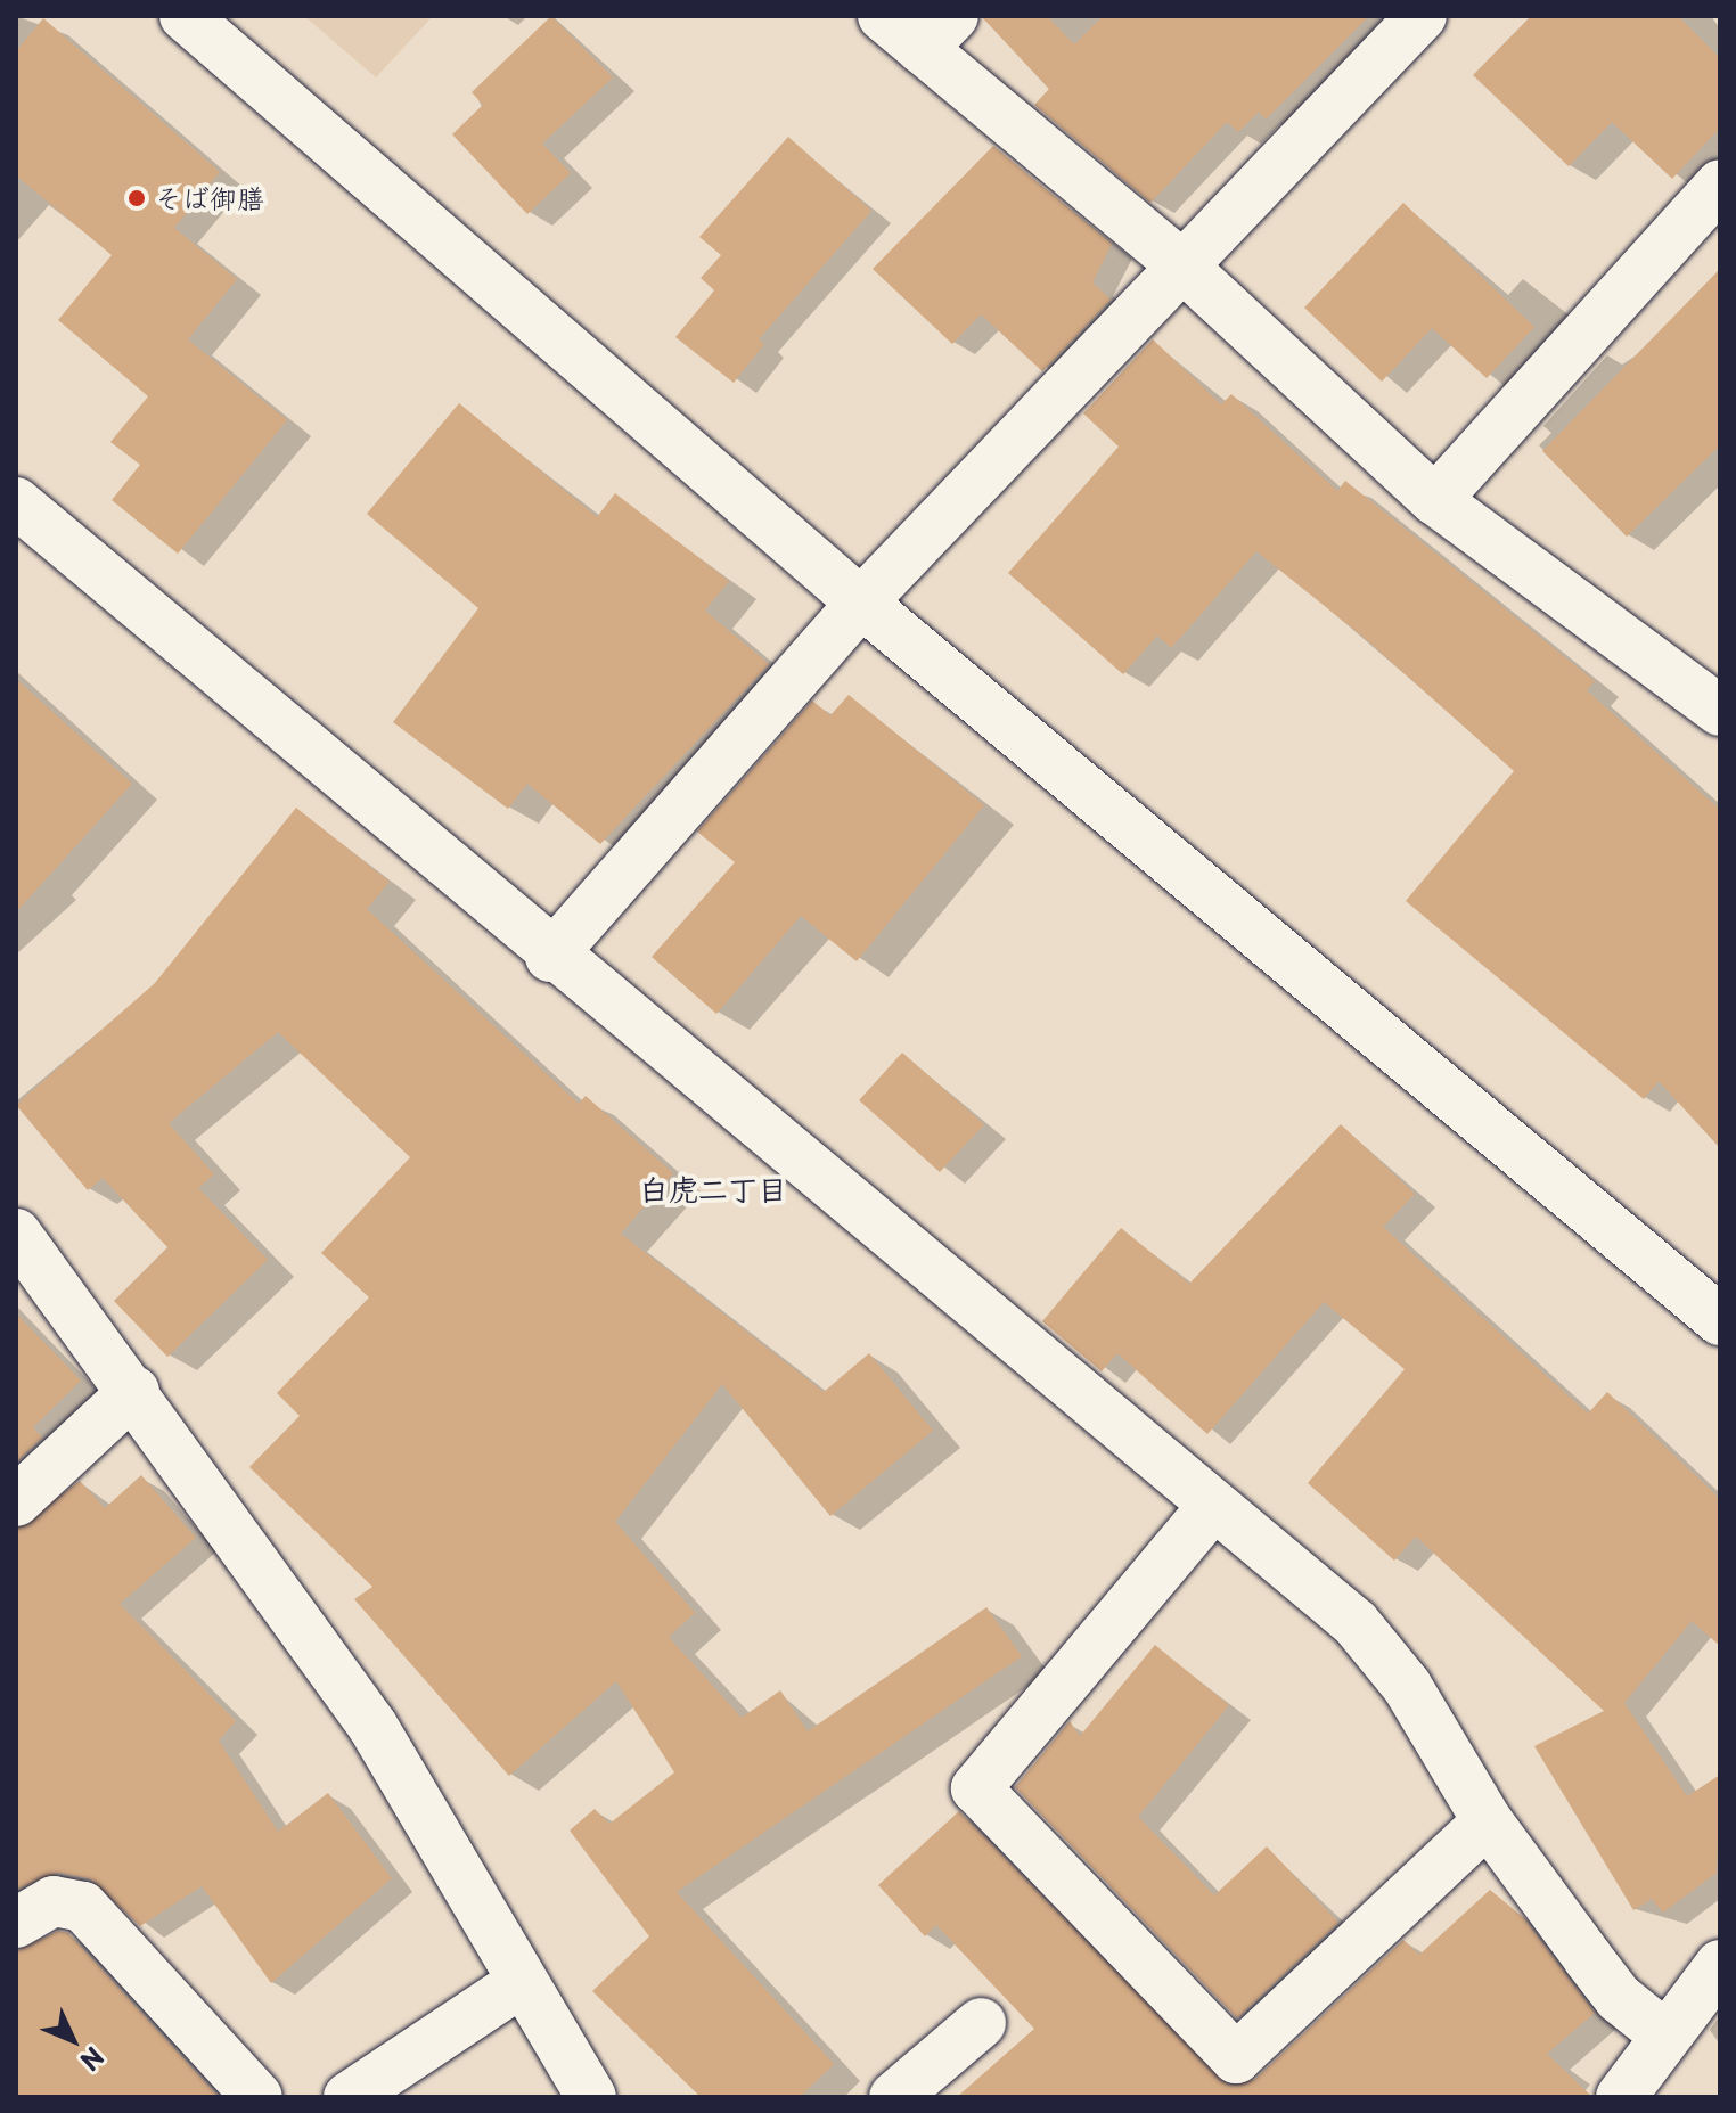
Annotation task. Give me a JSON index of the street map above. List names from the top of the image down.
{
  "districts": ["白虎二丁目"],
  "places": ["そば御膳"],
  "north": "bottom right"
}
